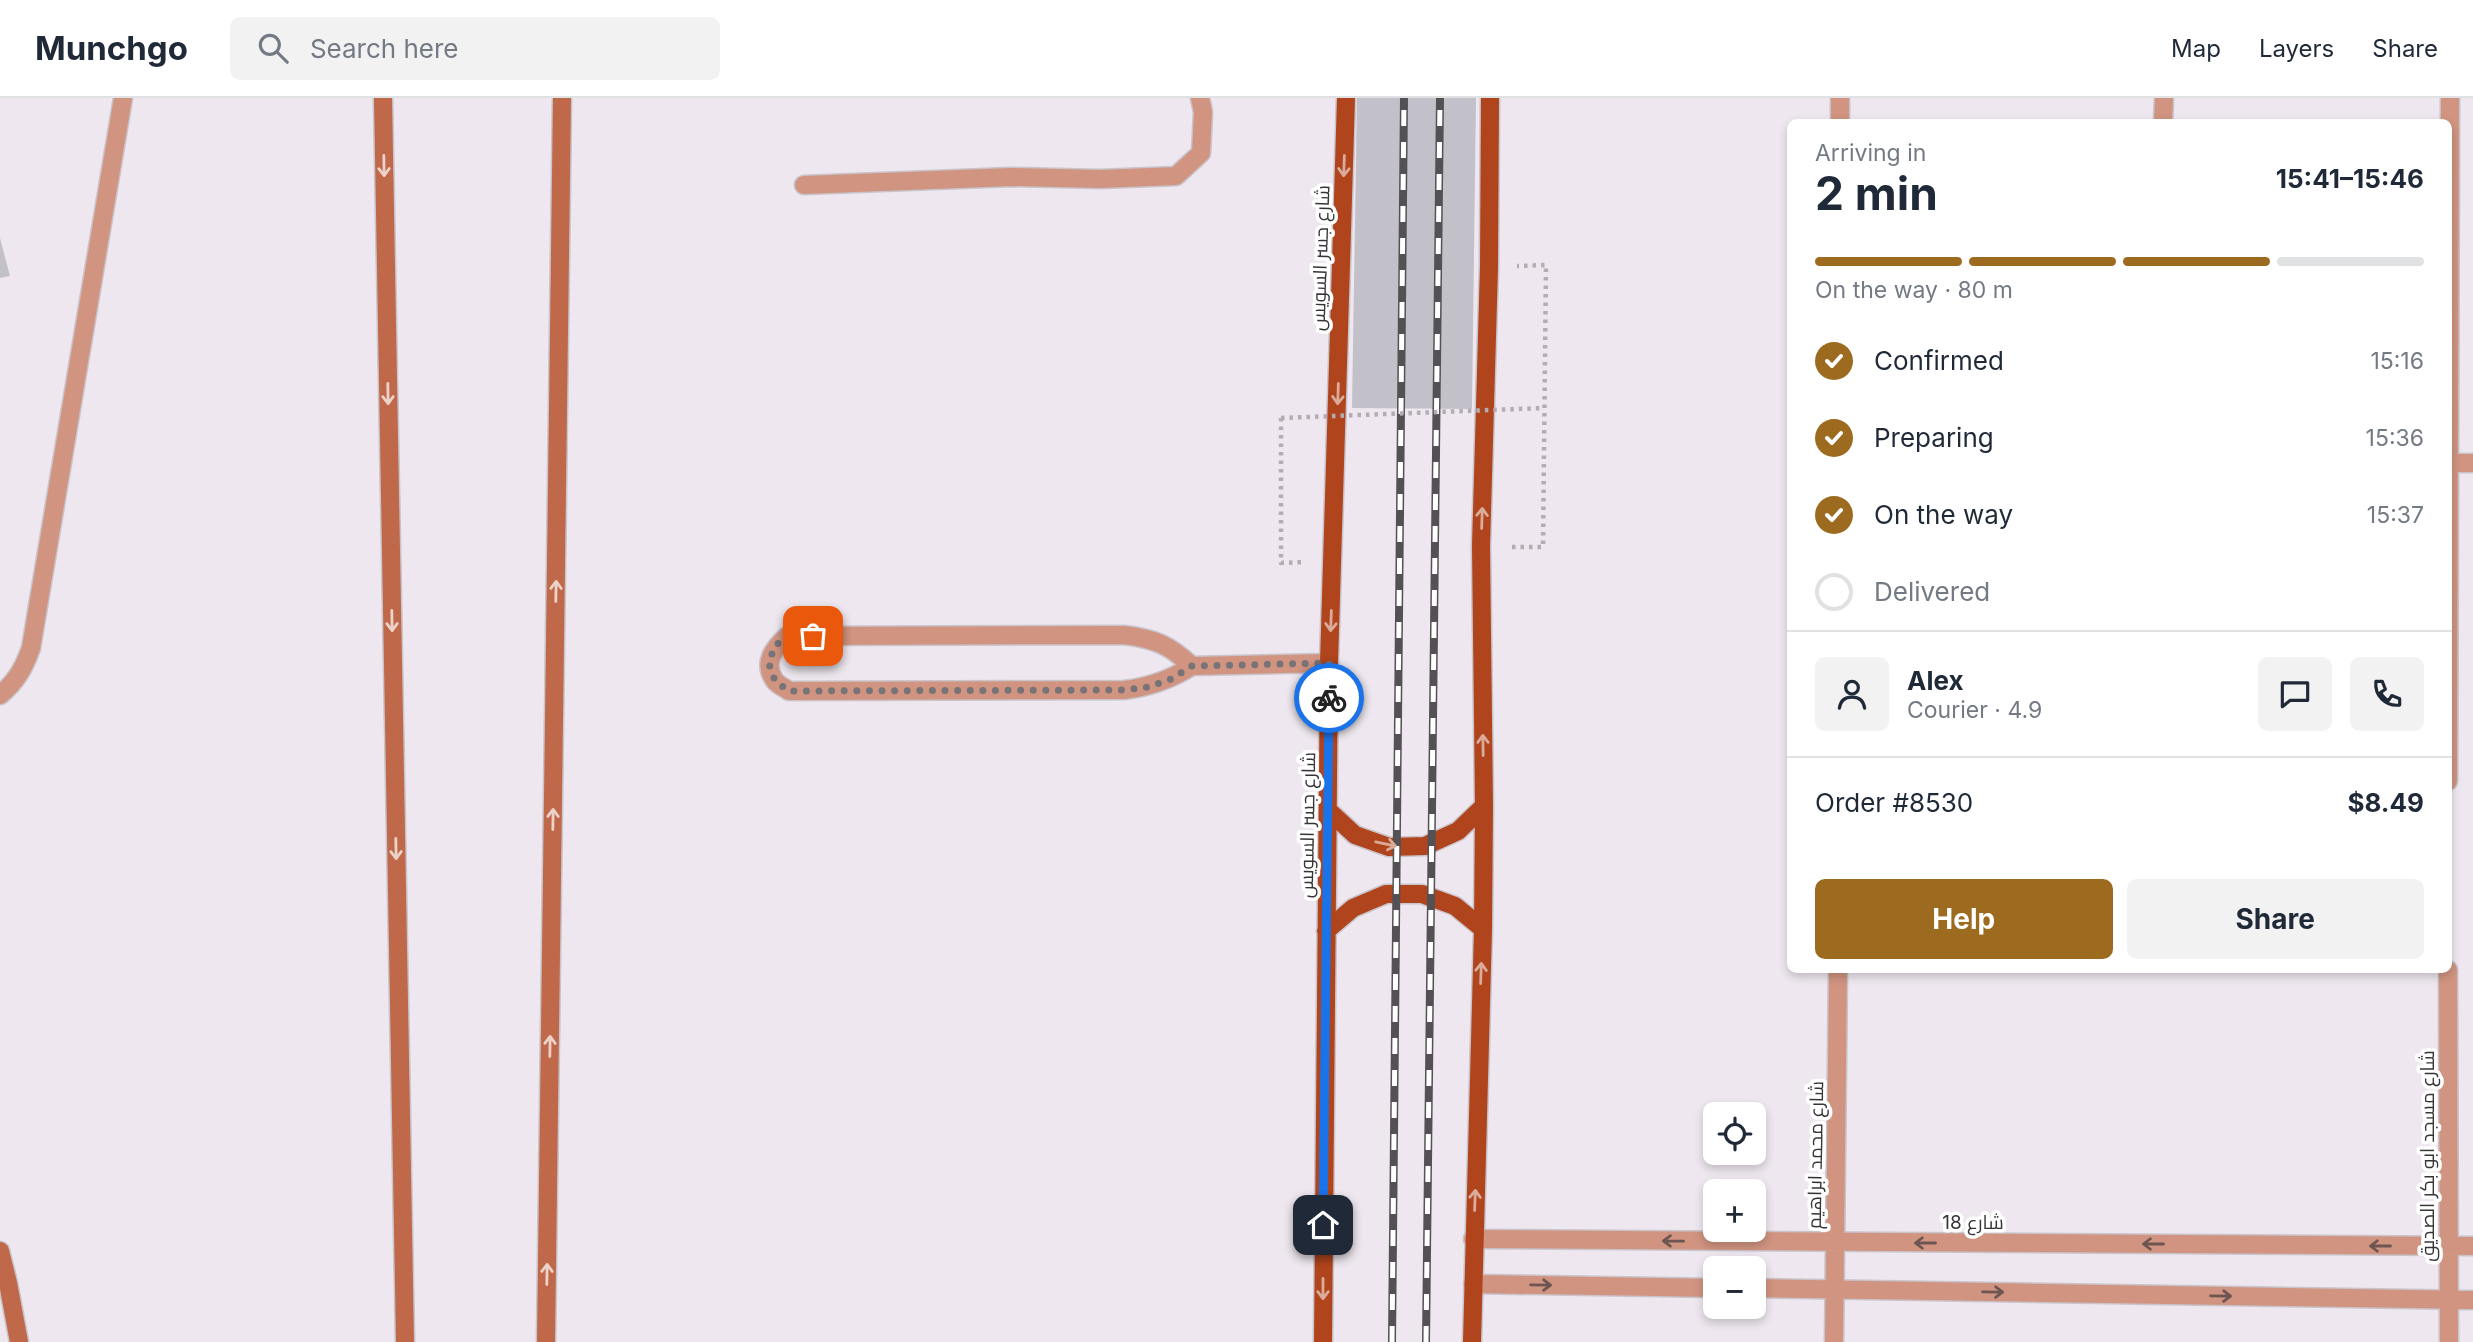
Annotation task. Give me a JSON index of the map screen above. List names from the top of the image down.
{
  "streets": {
    "main road": ["شارع جسر السويس"],
    "street": ["شارع محمد ابراهيم", "شارع مسجد ابو بكر الصديق", "شارع 18"]
  },
  "crossings": [
    ["شارع محمد ابراهيم", "شارع 18"],
    ["شارع مسجد ابو بكر الصديق", "شارع 18"]
  ],
  "page": {
    "header": "Munchgo",
    "search": "Search here",
    "nav": ["Map", "Layers", "Share"],
    "heading": ["2 min", "Arriving in", "15:41–15:46"],
    "panel": [
      "Alex",
      "Courier · 4.9",
      "Order #8530",
      "$8.49"
    ],
    "bar": "On the way · 80 m",
    "list": [
      ["Confirmed", "15:16"],
      ["Preparing", "15:36"],
      ["On the way", "15:37"],
      "Delivered"
    ],
    "buttons": ["Help", "Share"],
    "map_buttons": ["+", "−"]
  }
}
